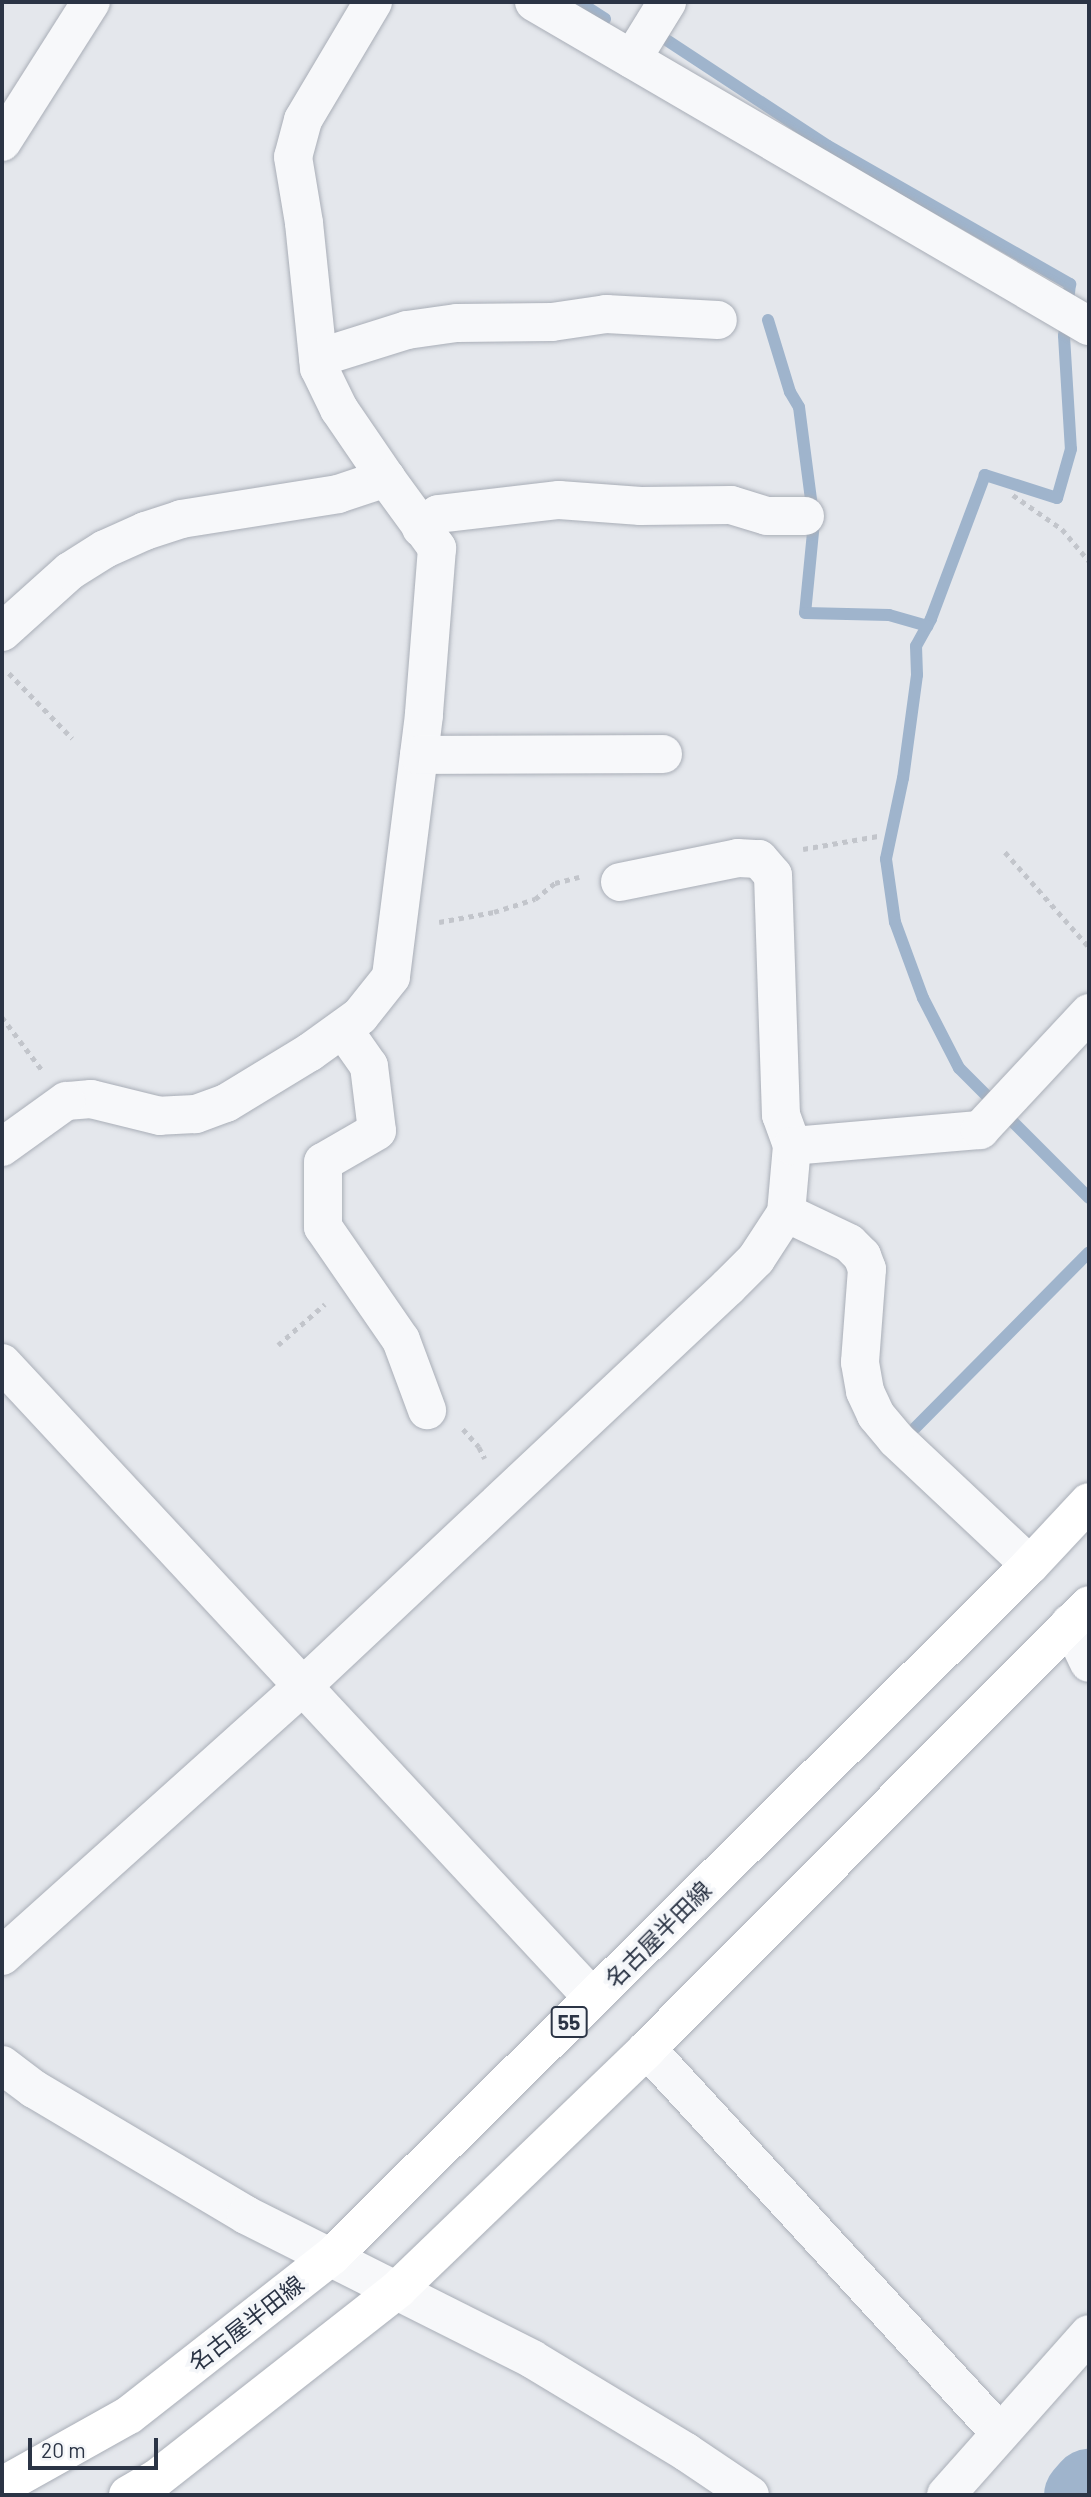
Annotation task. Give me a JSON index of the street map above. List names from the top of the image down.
{
  "streets": {
    "main road": ["名古屋半田線", "55"]
  },
  "scale_bar": "20 m"
}
